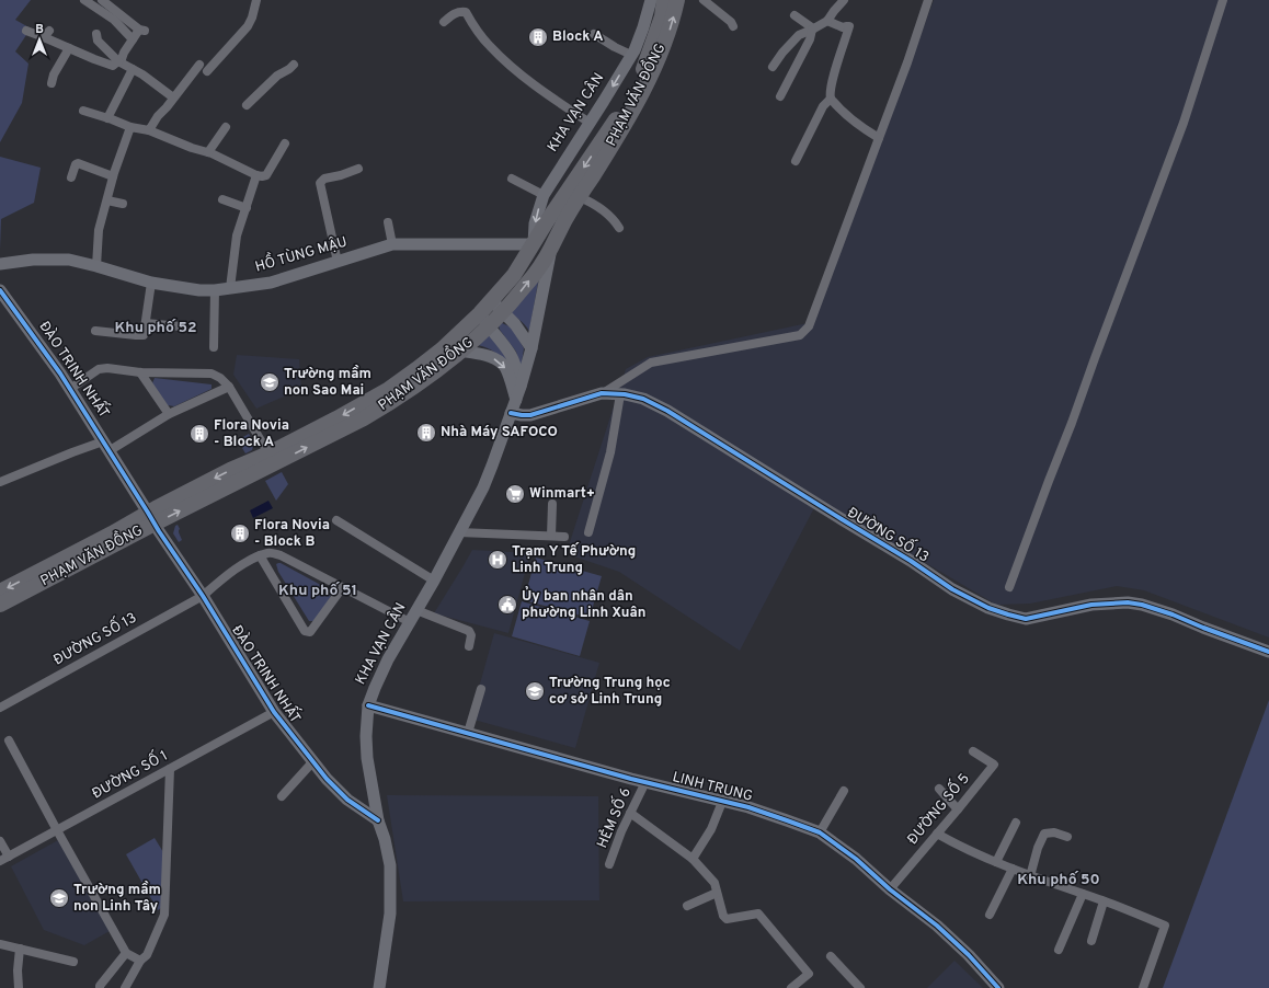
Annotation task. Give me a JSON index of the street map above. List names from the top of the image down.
{
  "streets": {
    "highway": ["PHẠM VĂN ĐỒNG"],
    "street": [
      "KHA VẠN CÂN",
      "HỒ TÙNG MẬU",
      "ĐÀO TRINH NHẤT",
      "ĐƯỜNG SỐ 13",
      "ĐƯỜNG SỐ 1",
      "LINH TRUNG",
      "ĐƯỜNG SỐ 5",
      "HẺM SỐ 6"
    ]
  },
  "crossings": [
    ["PHẠM VĂN ĐỒNG", "KHA VẠN CÂN"],
    ["PHẠM VĂN ĐỒNG", "HỒ TÙNG MẬU"],
    ["PHẠM VĂN ĐỒNG", "ĐÀO TRINH NHẤT"],
    ["KHA VẠN CÂN", "HỒ TÙNG MẬU"],
    ["KHA VẠN CÂN", "ĐÀO TRINH NHẤT"],
    ["KHA VẠN CÂN", "ĐƯỜNG SỐ 13"],
    ["KHA VẠN CÂN", "LINH TRUNG"],
    ["ĐÀO TRINH NHẤT", "ĐƯỜNG SỐ 13"],
    ["ĐÀO TRINH NHẤT", "ĐƯỜNG SỐ 1"],
    ["LINH TRUNG", "ĐƯỜNG SỐ 5"],
    ["LINH TRUNG", "HẺM SỐ 6"]
  ],
  "districts": ["Khu phố 52", "Khu phố 51", "Khu phố 50"],
  "places": {
    "building": [
      "Block A",
      "Nhà Máy SAFOCO",
      "Flora Novia - Block A",
      "Flora Novia - Block B"
    ],
    "school or university": ["Trường mầm non Sao Mai", "Trường Trung học cơ sở Linh Trung", "Trường mầm non Linh Tây"],
    "supermarket": ["Winmart+"],
    "hospital": ["Trạm Y Tế Phường Linh Trung"],
    "public building": ["Ủy ban nhân dân phường Linh Xuân"]
  },
  "north": "top"
}
